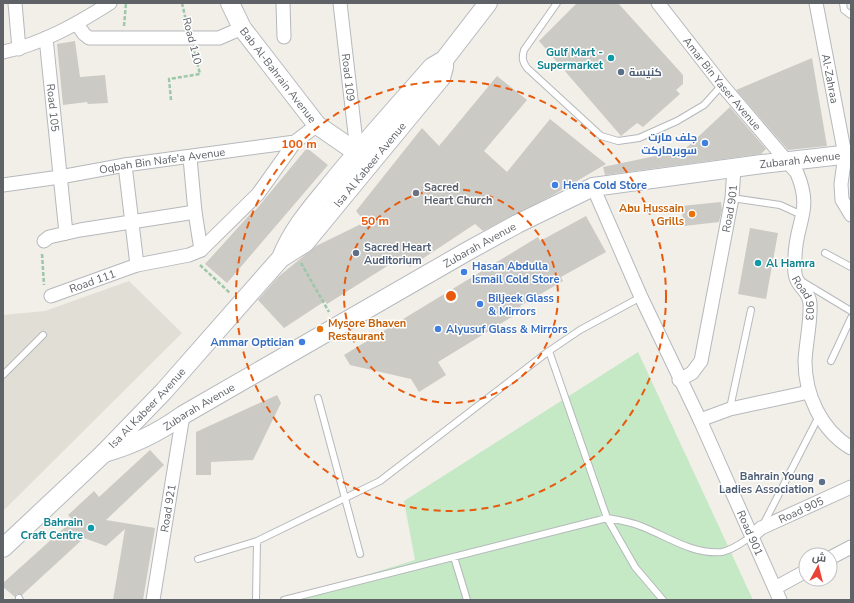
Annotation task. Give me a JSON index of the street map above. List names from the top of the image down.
{
  "streets": {
    "street": [
      "Bab Al-Bahrain Avenue",
      "Road 109",
      "Al-Zahraa",
      "Amar Bin Yaser Avenue",
      "Road 105",
      "Zubarah Avenue",
      "Oqbah Bin Nafe'a Avenue",
      "Isa Al Kabeer Avenue",
      "Road 901",
      "Road 111",
      "Road 903",
      "Road 921",
      "Road 905"
    ],
    "path": ["Road 110"]
  },
  "crossings": [
    ["Bab Al-Bahrain Avenue", "Road 109"],
    ["Bab Al-Bahrain Avenue", "Oqbah Bin Nafe'a Avenue"],
    ["Bab Al-Bahrain Avenue", "Isa Al Kabeer Avenue"],
    ["Road 109", "Isa Al Kabeer Avenue"],
    ["Al-Zahraa", "Zubarah Avenue"],
    ["Amar Bin Yaser Avenue", "Zubarah Avenue"],
    ["Amar Bin Yaser Avenue", "Road 903"],
    ["Road 105", "Oqbah Bin Nafe'a Avenue"],
    ["Zubarah Avenue", "Isa Al Kabeer Avenue"],
    ["Zubarah Avenue", "Road 901"],
    ["Zubarah Avenue", "Road 903"],
    ["Zubarah Avenue", "Road 921"],
    ["Road 901", "Road 905"]
  ],
  "places": [
    "Gulf Mart - Supermarket",
    "كنيسة",
    "جلف مارت سوبرماركت",
    "Hena Cold Store",
    "Sacred Heart Church",
    "Abu Hussain Grills",
    "Sacred Heart Auditorium",
    "Al Hamra",
    "Hasan Abdulla Ismail Cold Store",
    "Biljeek Glass & Mirrors",
    "Mysore Bhaven Restaurant",
    "Alyusuf Glass & Mirrors",
    "Ammar Optician",
    "Bahrain Young Ladies Association",
    "Bahrain Craft Centre"
  ],
  "north": "top",
  "rings": ["100 m", "50 m"]
}
